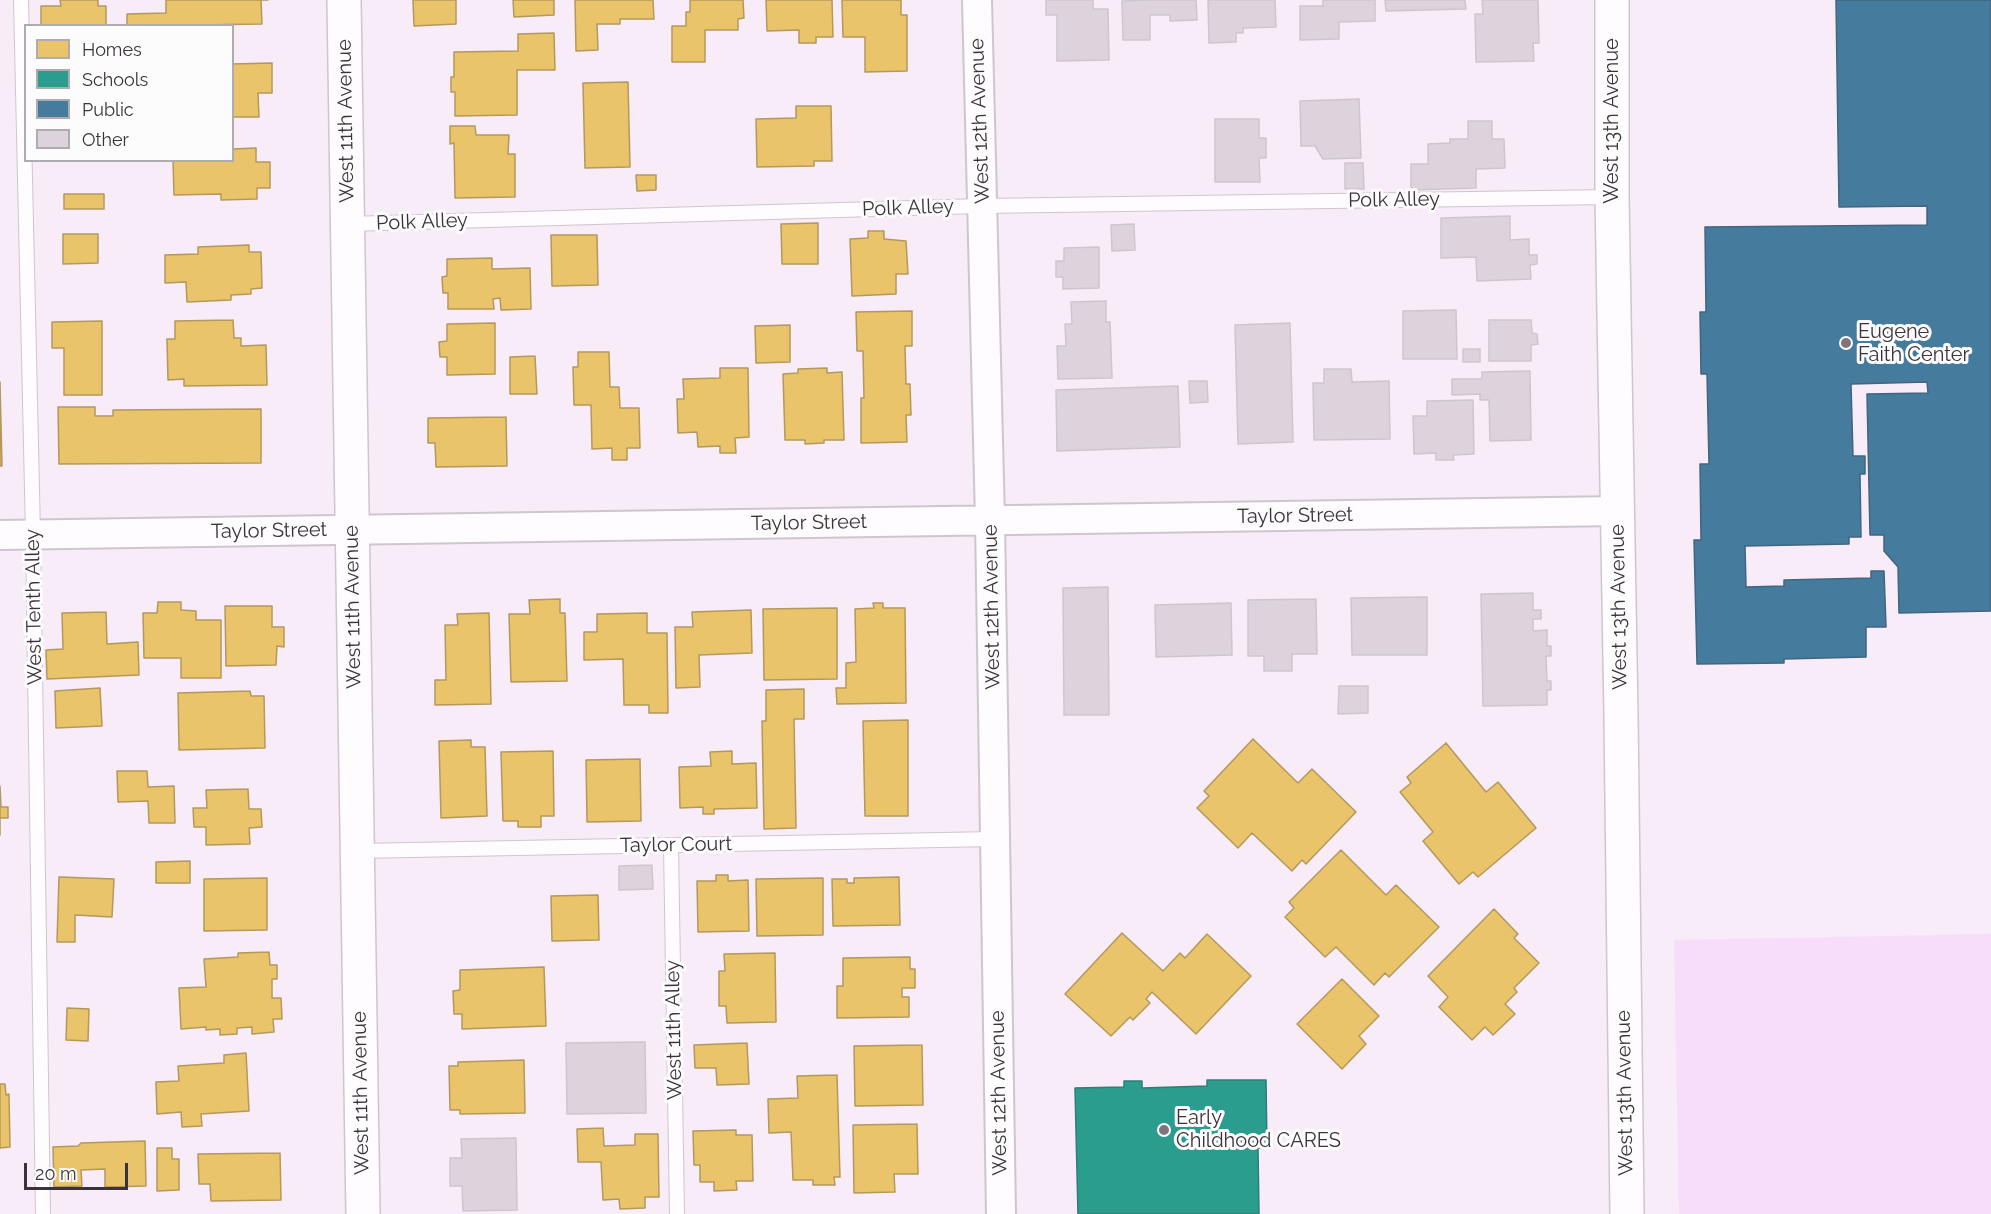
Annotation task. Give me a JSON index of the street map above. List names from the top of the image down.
{
  "streets": {
    "main road": ["West 11th Avenue", "West 13th Avenue"],
    "street": ["West 12th Avenue", "Taylor Street"],
    "lane": [
      "Polk Alley",
      "West Tenth Alley",
      "Taylor Court",
      "West 11th Alley"
    ]
  },
  "crossings": [
    ["West 11th Avenue", "Polk Alley"],
    ["West 11th Avenue", "Taylor Street"],
    ["West 11th Avenue", "Taylor Court"],
    ["West 12th Avenue", "Polk Alley"],
    ["West 12th Avenue", "Taylor Street"],
    ["West 12th Avenue", "Taylor Court"],
    ["West 13th Avenue", "Polk Alley"],
    ["West 13th Avenue", "Taylor Street"],
    ["Taylor Street", "West Tenth Alley"],
    ["Taylor Court", "West 11th Alley"]
  ],
  "places": ["Eugene Faith Center", "Early Childhood CARES"],
  "legend": [
    "Homes",
    "Schools",
    "Public",
    "Other"
  ],
  "scale_bar": "20 m"
}
